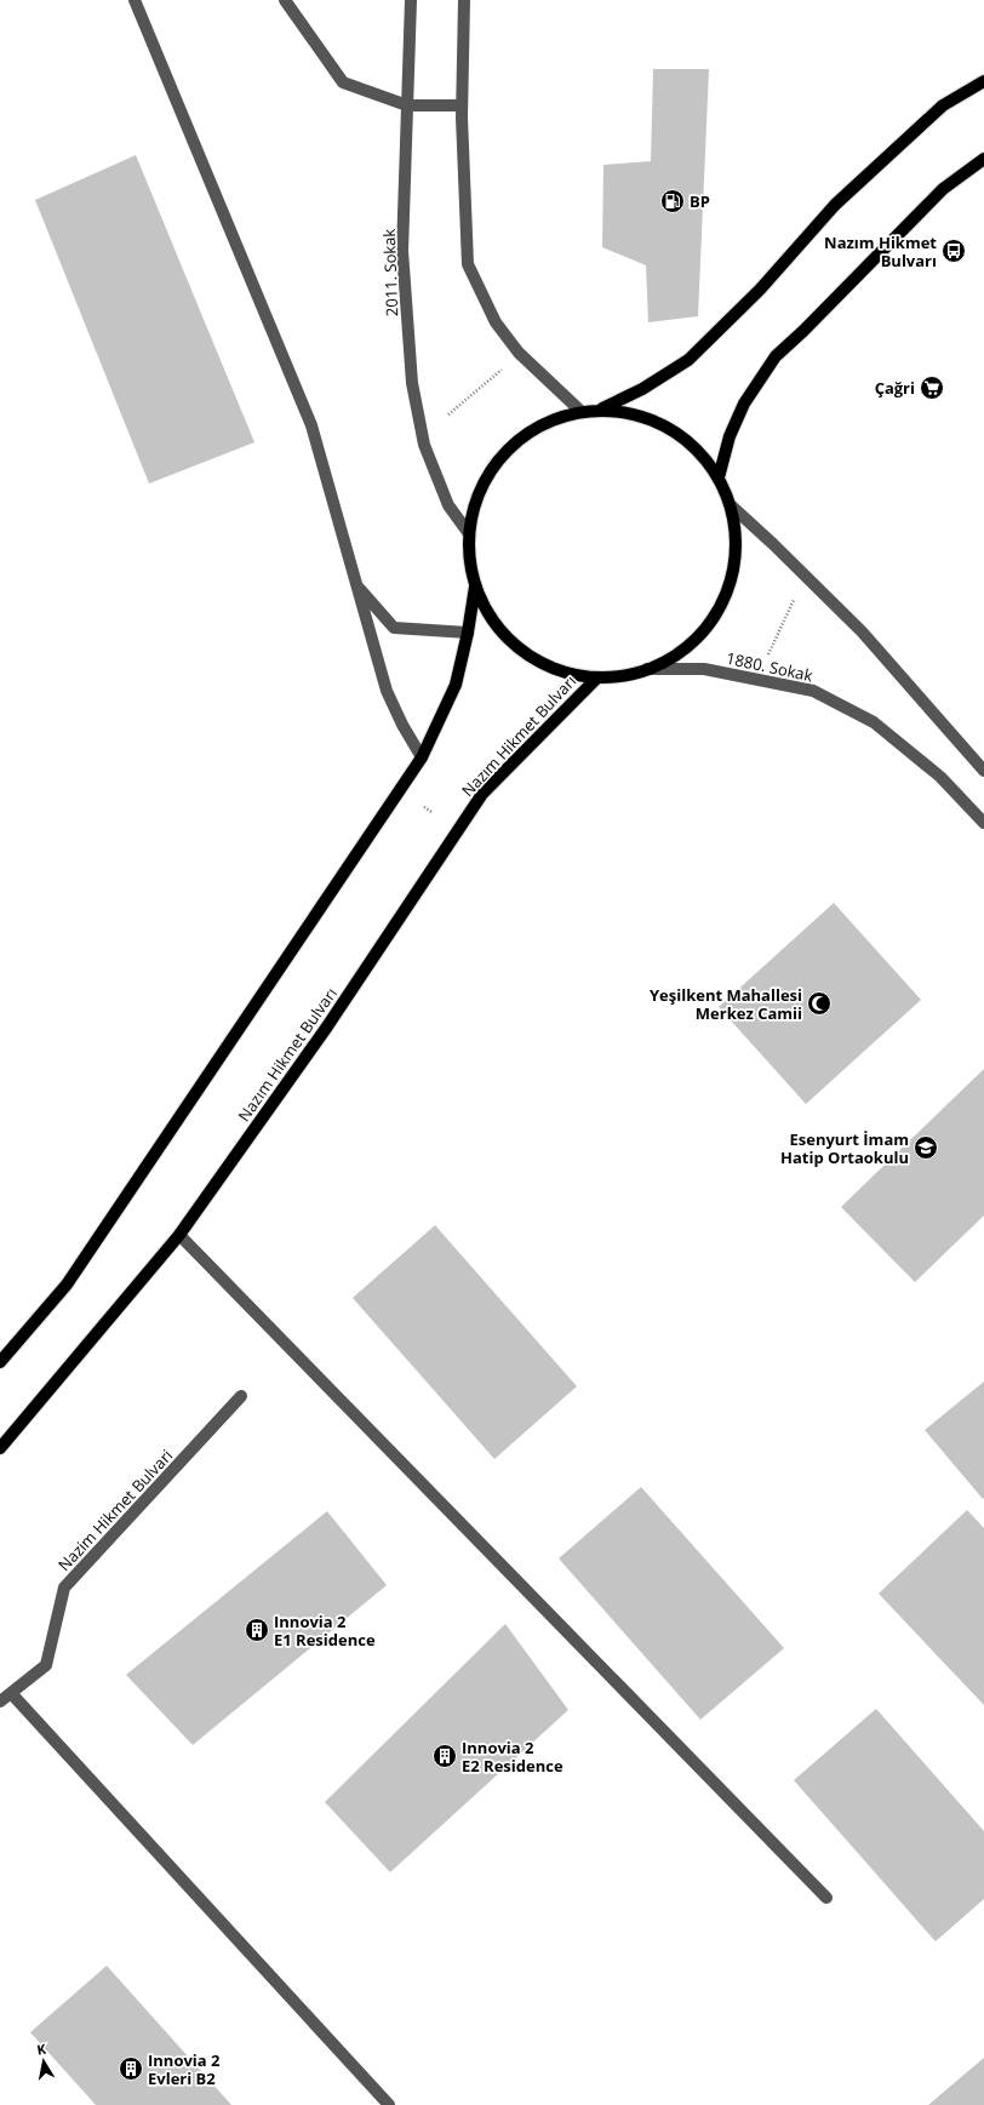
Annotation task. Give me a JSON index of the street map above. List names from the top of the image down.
{
  "streets": {
    "main road": ["Nazım Hikmet Bulvarı"],
    "street": ["2011. Sokak", "1880. Sokak", "Nazim Hikmet Bulvari"]
  },
  "places": {
    "fuel station": ["BP"],
    "bus stop": ["Nazım Hikmet Bulvarı"],
    "supermarket": ["Çağri"],
    "mosque": ["Yeşilkent Mahallesi Merkez Camii"],
    "school or university": ["Esenyurt İmam Hatip Ortaokulu"],
    "building": ["Innovia 2 E1 Residence", "Innovia 2 E2 Residence", "Innovia 2 Evleri B2"]
  },
  "north": "top"
}
